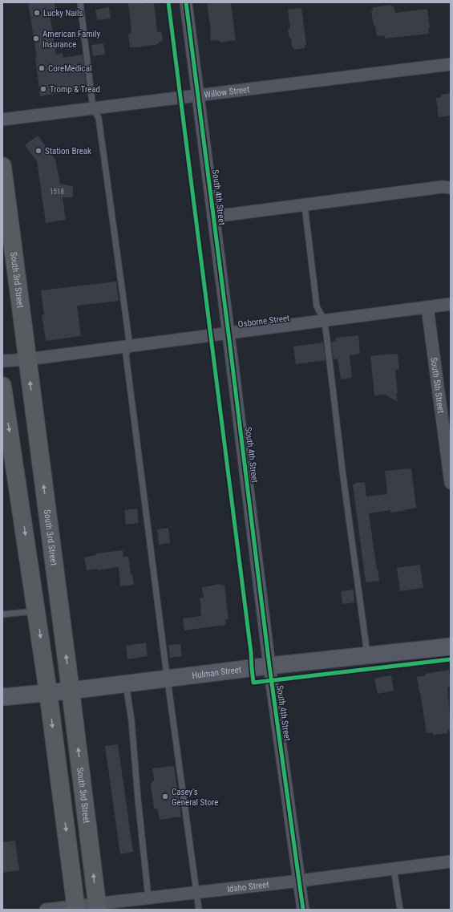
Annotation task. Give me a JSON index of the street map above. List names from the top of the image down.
{
  "streets": {
    "highway": ["South 3rd Street"],
    "street": [
      "Willow Street",
      "South 4th Street",
      "Osborne Street",
      "South 5th Street",
      "Hulman Street",
      "Idaho Street"
    ]
  },
  "crossings": [
    ["Willow Street", "South 4th Street"],
    ["South 4th Street", "Osborne Street"],
    ["South 4th Street", "Hulman Street"],
    ["South 4th Street", "Idaho Street"],
    ["South 3rd Street", "Osborne Street"],
    ["South 3rd Street", "Hulman Street"],
    ["South 3rd Street", "Idaho Street"],
    ["Osborne Street", "South 5th Street"]
  ],
  "places": [
    "Lucky Nails",
    "American Family Insurance",
    "CoreMedical",
    "Tromp & Tread",
    "Station Break",
    "Casey's General Store"
  ],
  "house_numbers": ["1518"]
}
